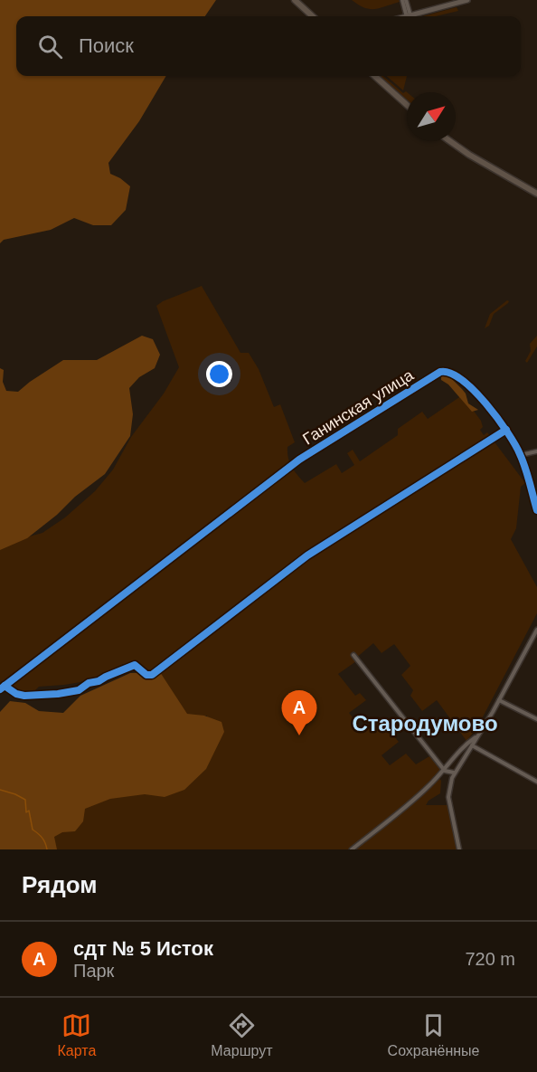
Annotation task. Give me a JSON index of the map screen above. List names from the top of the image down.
{
  "streets": {
    "street": ["Ганинская улица"]
  },
  "districts": ["Стародумово"],
  "north": "top right",
  "page": {
    "search": "Поиск",
    "pins": "A",
    "heading": "Рядом",
    "list": [
      {
        "mark": "A",
        "name": "сдт № 5 Исток",
        "note": "Парк",
        "value": "720 m"
      }
    ],
    "nav": ["Карта", "Маршрут", "Сохранённые"]
  }
}
